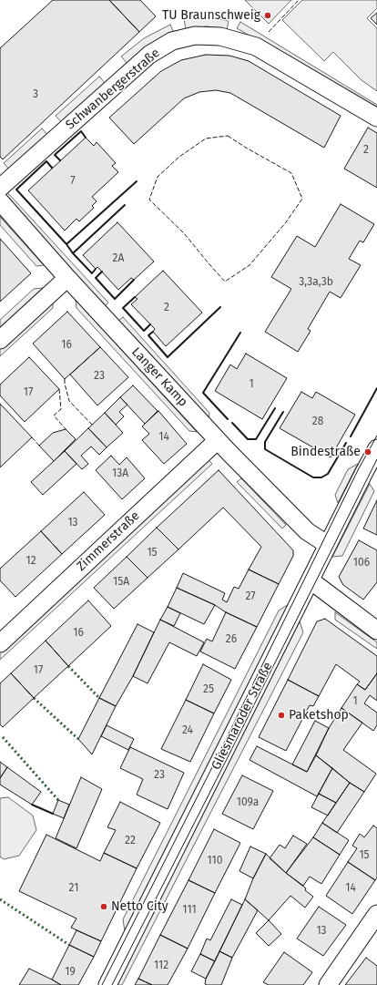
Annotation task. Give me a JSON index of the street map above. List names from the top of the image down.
{
  "streets": {
    "street": [
      "Schwanbergerstraße",
      "Langer Kamp",
      "Zimmerstraße",
      "Gliesmaroder Straße"
    ]
  },
  "crossings": [
    ["Langer Kamp", "Zimmerstraße"],
    ["Langer Kamp", "Gliesmaroder Straße"]
  ],
  "places": [
    "TU Braunschweig",
    "Bindestraße",
    "Paketshop",
    "Netto City"
  ],
  "house_numbers": [
    "3",
    "2",
    "7",
    "2A",
    "3,3a,3b",
    "2",
    "16",
    "23",
    "1",
    "17",
    "28",
    "14",
    "13A",
    "13",
    "15",
    "12",
    "106",
    "15A",
    "27",
    "16",
    "26",
    "17",
    "25",
    "1",
    "24",
    "23",
    "109a",
    "22",
    "15",
    "110",
    "21",
    "14",
    "111",
    "13",
    "112",
    "19"
  ]
}
